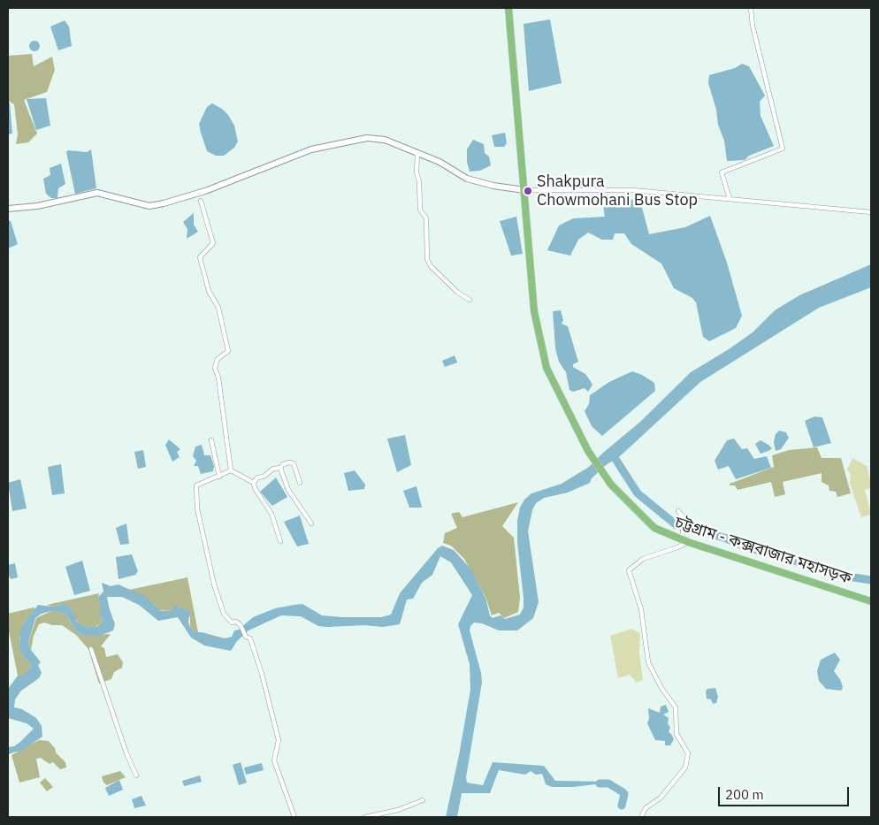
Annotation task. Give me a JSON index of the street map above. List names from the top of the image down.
{
  "streets": {
    "highway": ["চট্টগ্রাম - কক্সবাজার মহাসড়ক"]
  },
  "places": ["Shakpura Chowmohani Bus Stop"],
  "scale_bar": "200 m"
}
